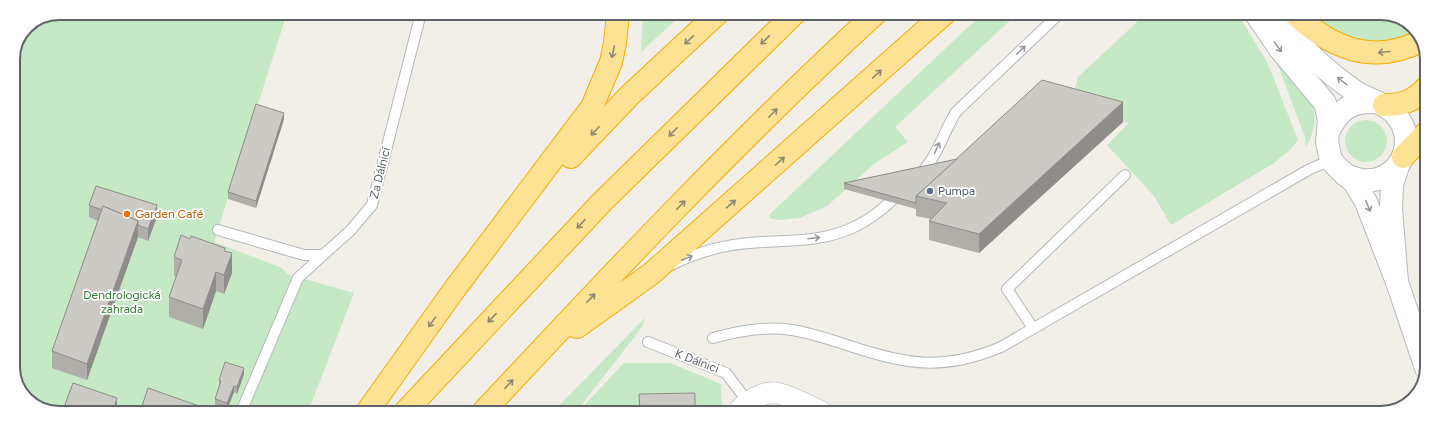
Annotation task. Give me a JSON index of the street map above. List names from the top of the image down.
{
  "streets": {
    "street": ["K Dálnici"],
    "lane": ["Za Dálnicí"]
  },
  "parks": ["Dendrologická zahrada"],
  "places": ["Pumpa", "Garden Café"]
}
